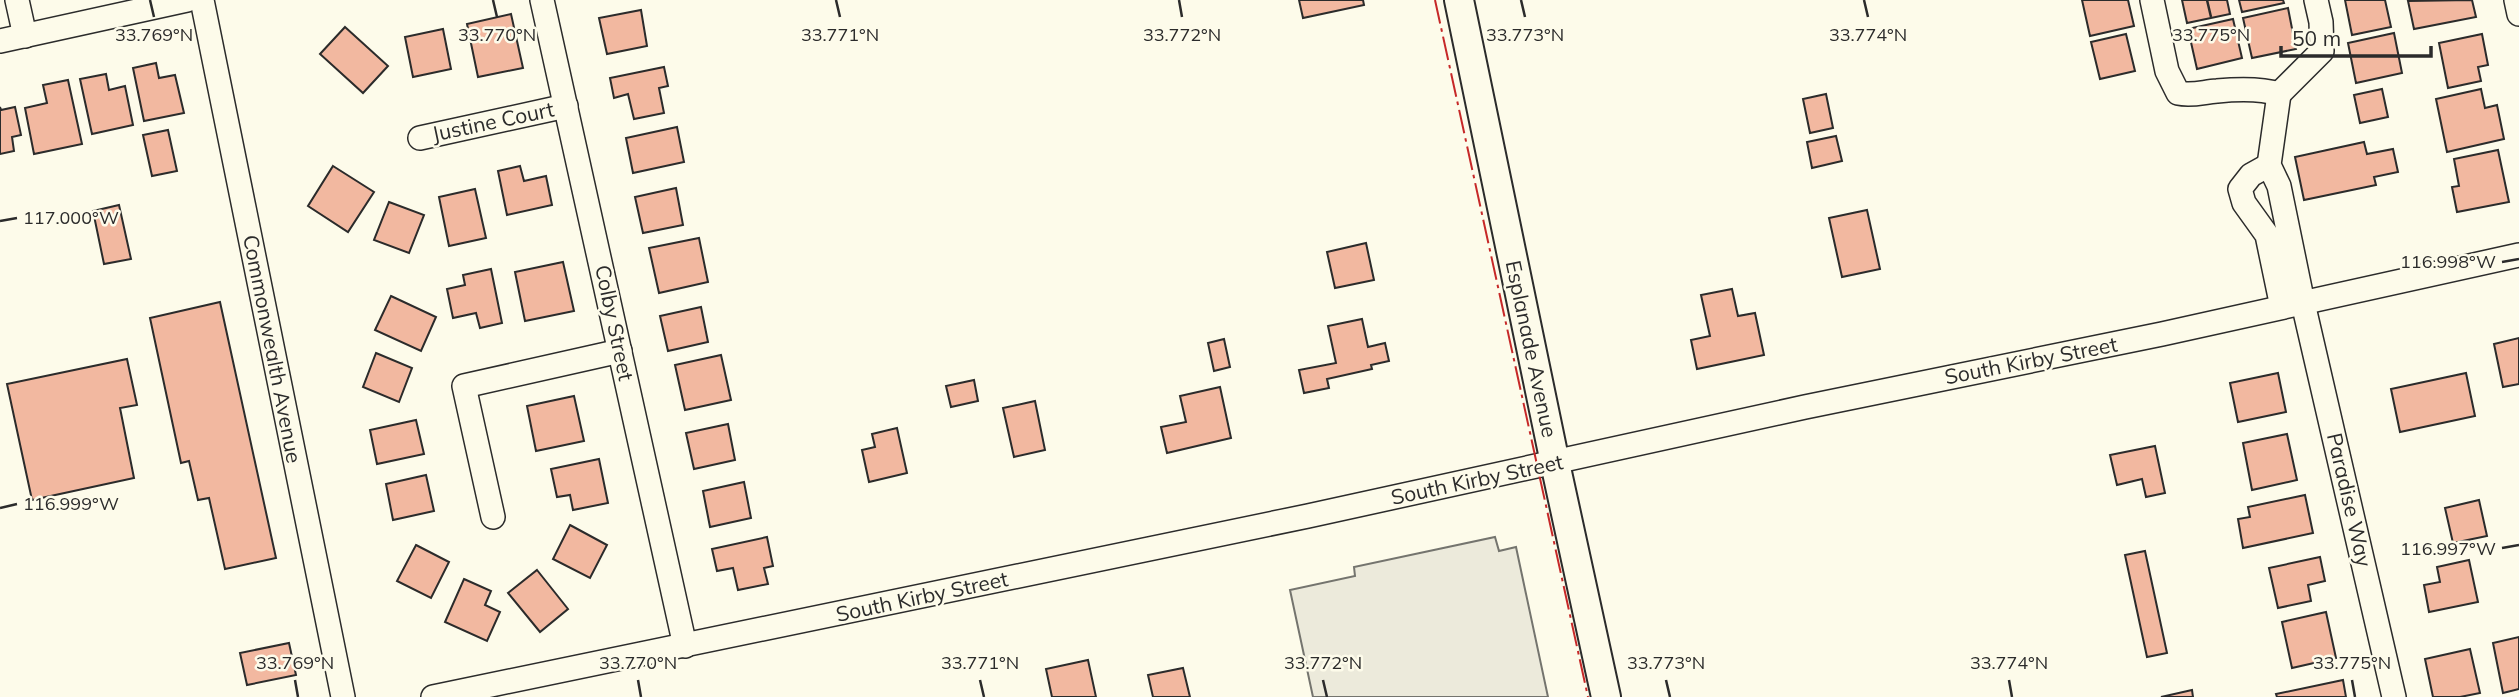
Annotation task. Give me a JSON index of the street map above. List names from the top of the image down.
{
  "streets": {
    "main road": ["Esplanade Avenue"],
    "street": [
      "Justine Court",
      "Colby Street",
      "Commonwealth Avenue",
      "South Kirby Street",
      "Paradise Way"
    ]
  },
  "crossings": [
    ["Justine Court", "Colby Street"],
    ["Colby Street", "South Kirby Street"],
    ["Esplanade Avenue", "South Kirby Street"],
    ["South Kirby Street", "Paradise Way"]
  ],
  "scale_bar": "50 m",
  "coordinates": [
    "33.769°N",
    "33.770°N",
    "33.771°N",
    "33.772°N",
    "33.773°N",
    "33.774°N",
    "33.775°N",
    "117.000°W",
    "116.998°W",
    "116.999°W",
    "116.997°W"
  ]
}
